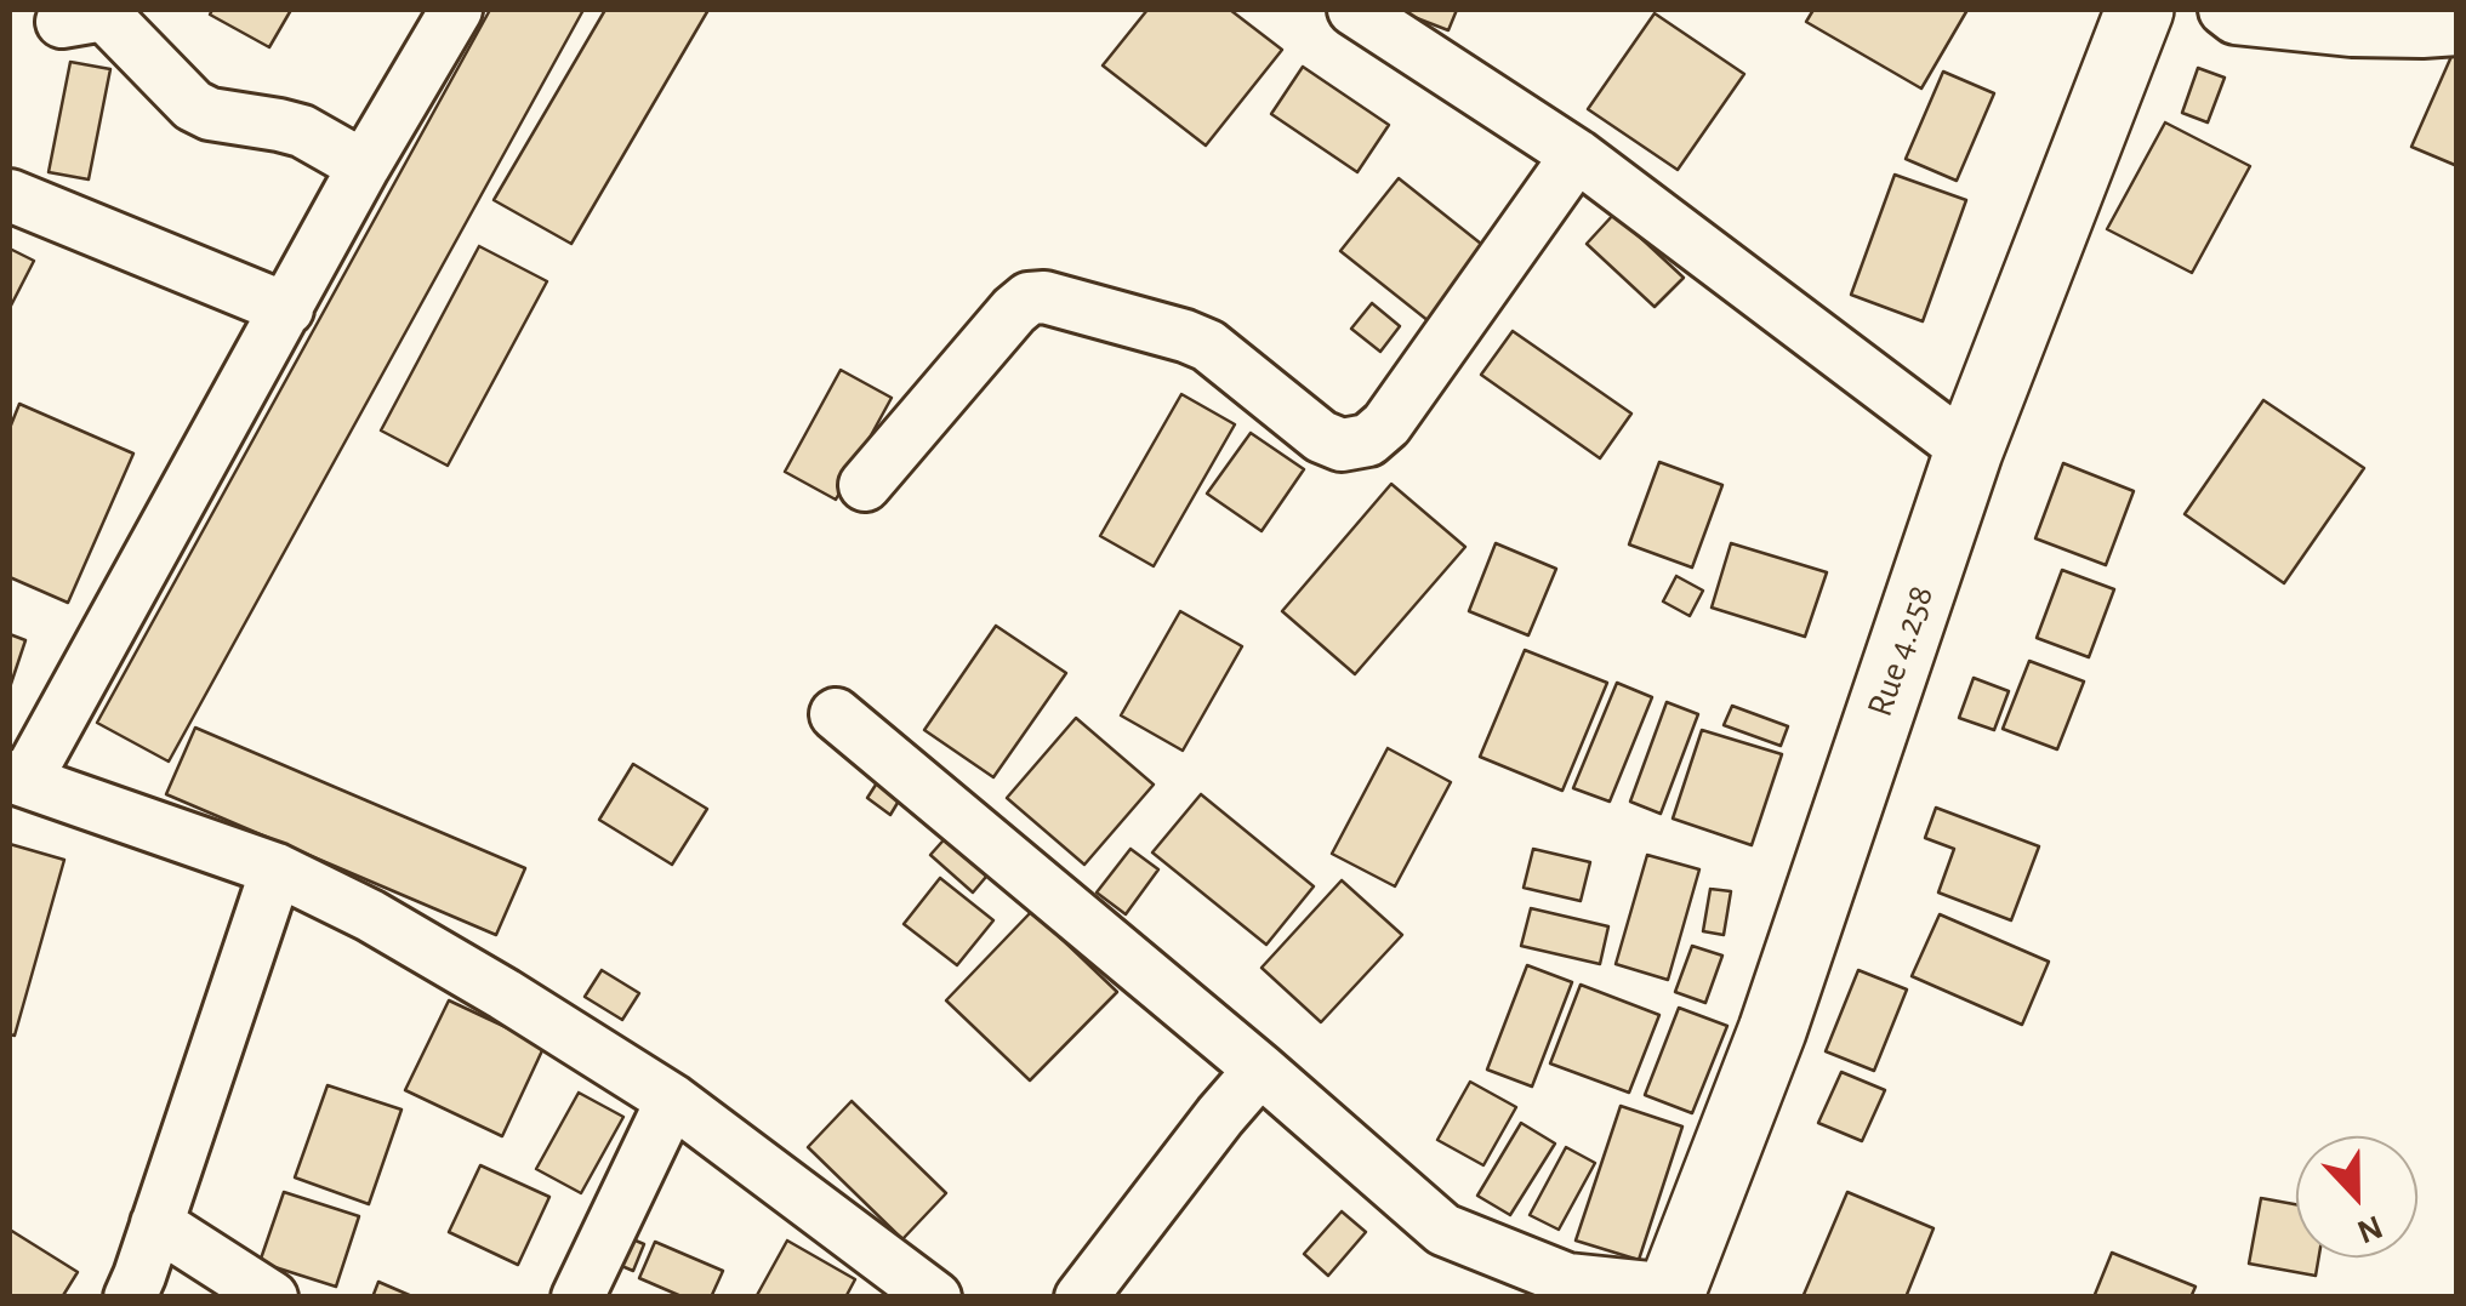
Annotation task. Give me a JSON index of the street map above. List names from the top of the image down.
{
  "streets": {
    "highway": ["Rue 4.258"]
  },
  "north": "bottom"
}
